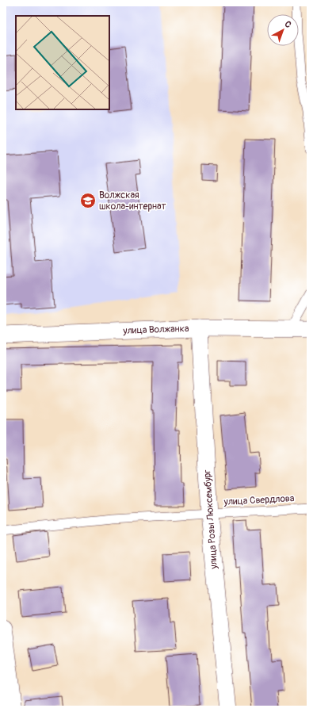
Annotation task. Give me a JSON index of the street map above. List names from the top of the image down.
{
  "streets": {
    "street": ["улица Волжанка", "улица Розы Люксембург"],
    "lane": ["улица Свердлова"]
  },
  "crossings": [
    ["улица Волжанка", "улица Розы Люксембург"],
    ["улица Свердлова", "улица Розы Люксембург"]
  ],
  "places": {
    "school or university": ["Волжская школа-интернат"]
  },
  "north": "top right"
}
